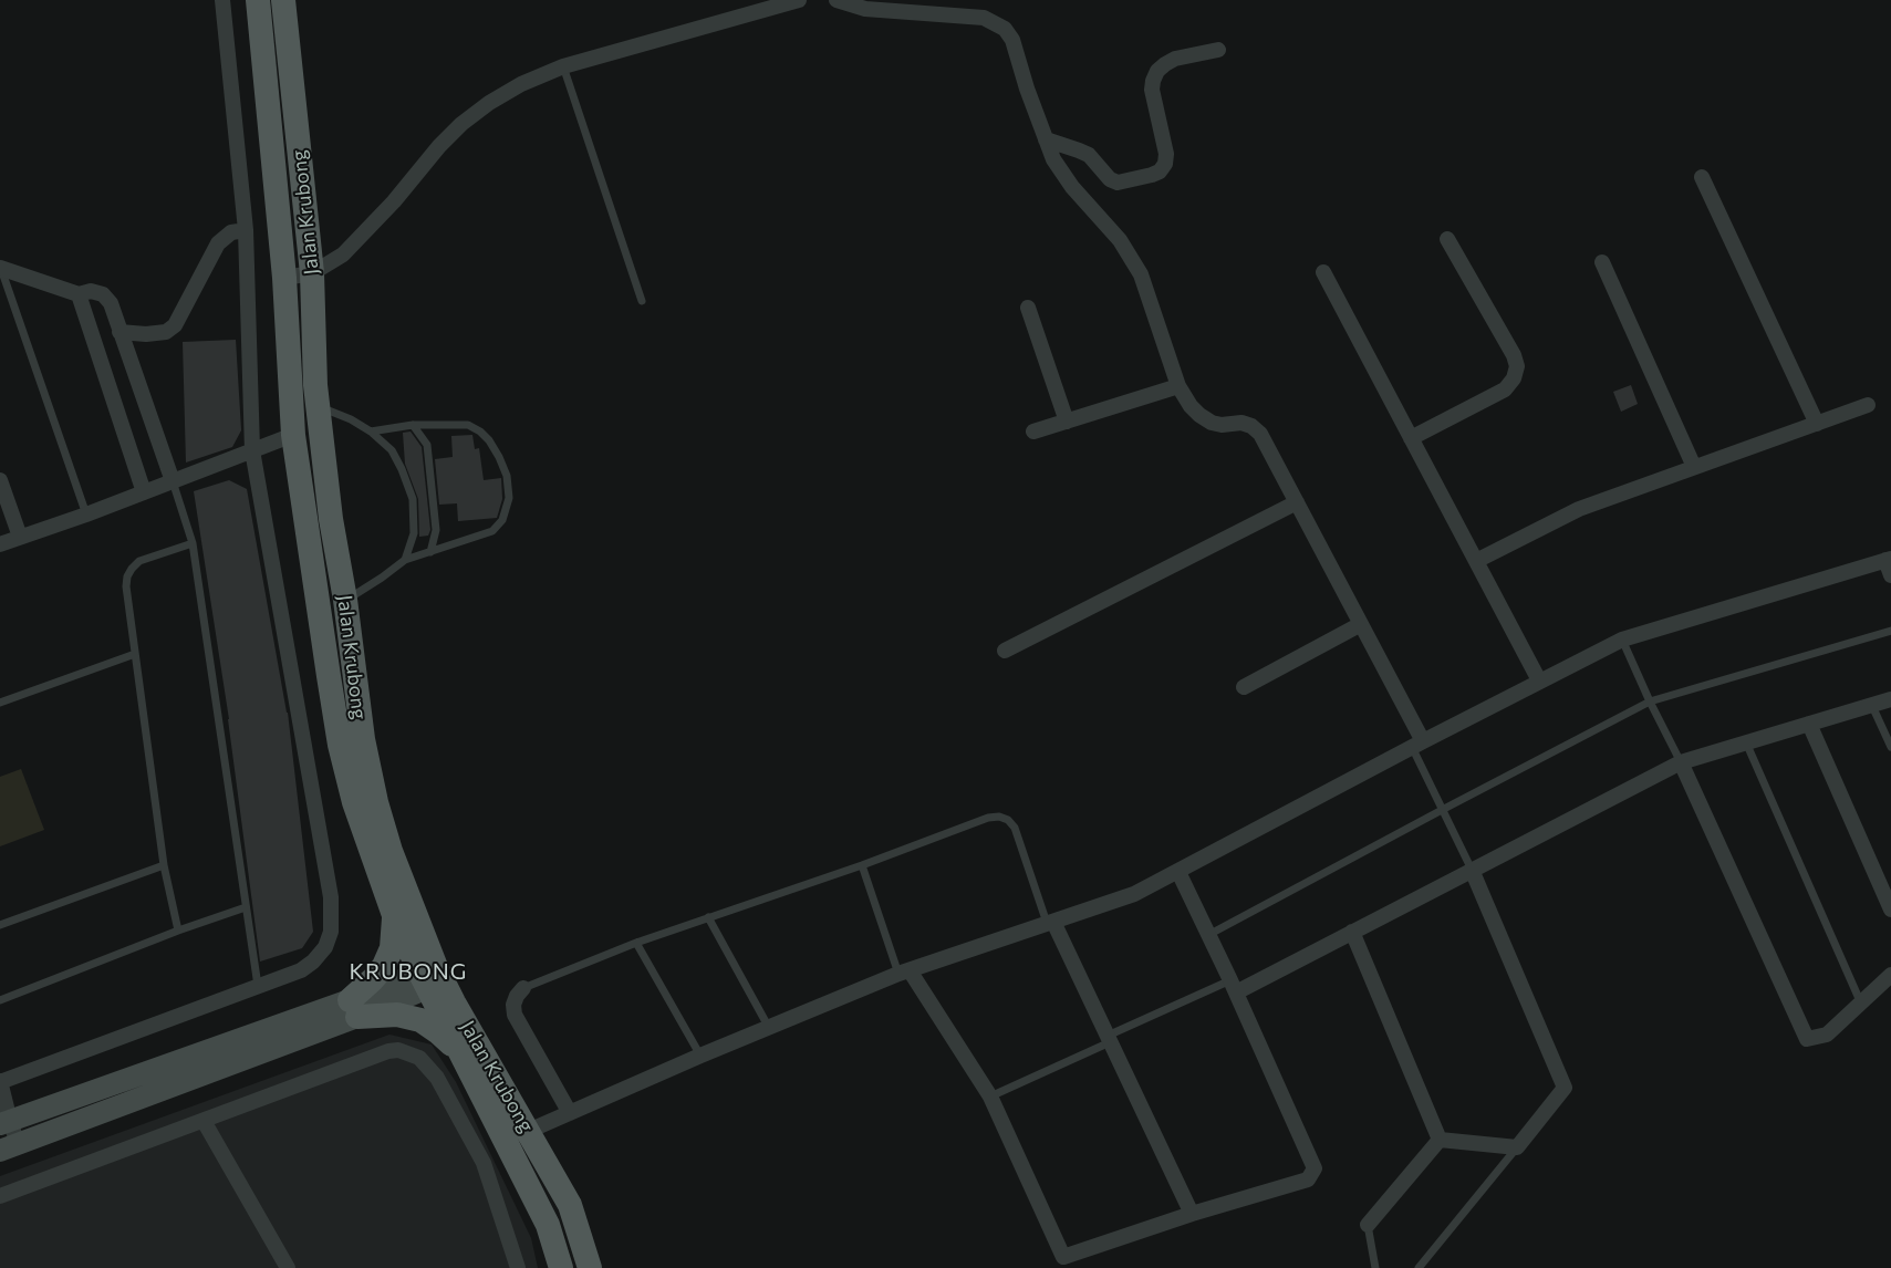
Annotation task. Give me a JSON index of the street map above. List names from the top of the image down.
{
  "streets": {
    "main road": ["Jalan Krubong"]
  },
  "districts": ["KRUBONG"]
}
